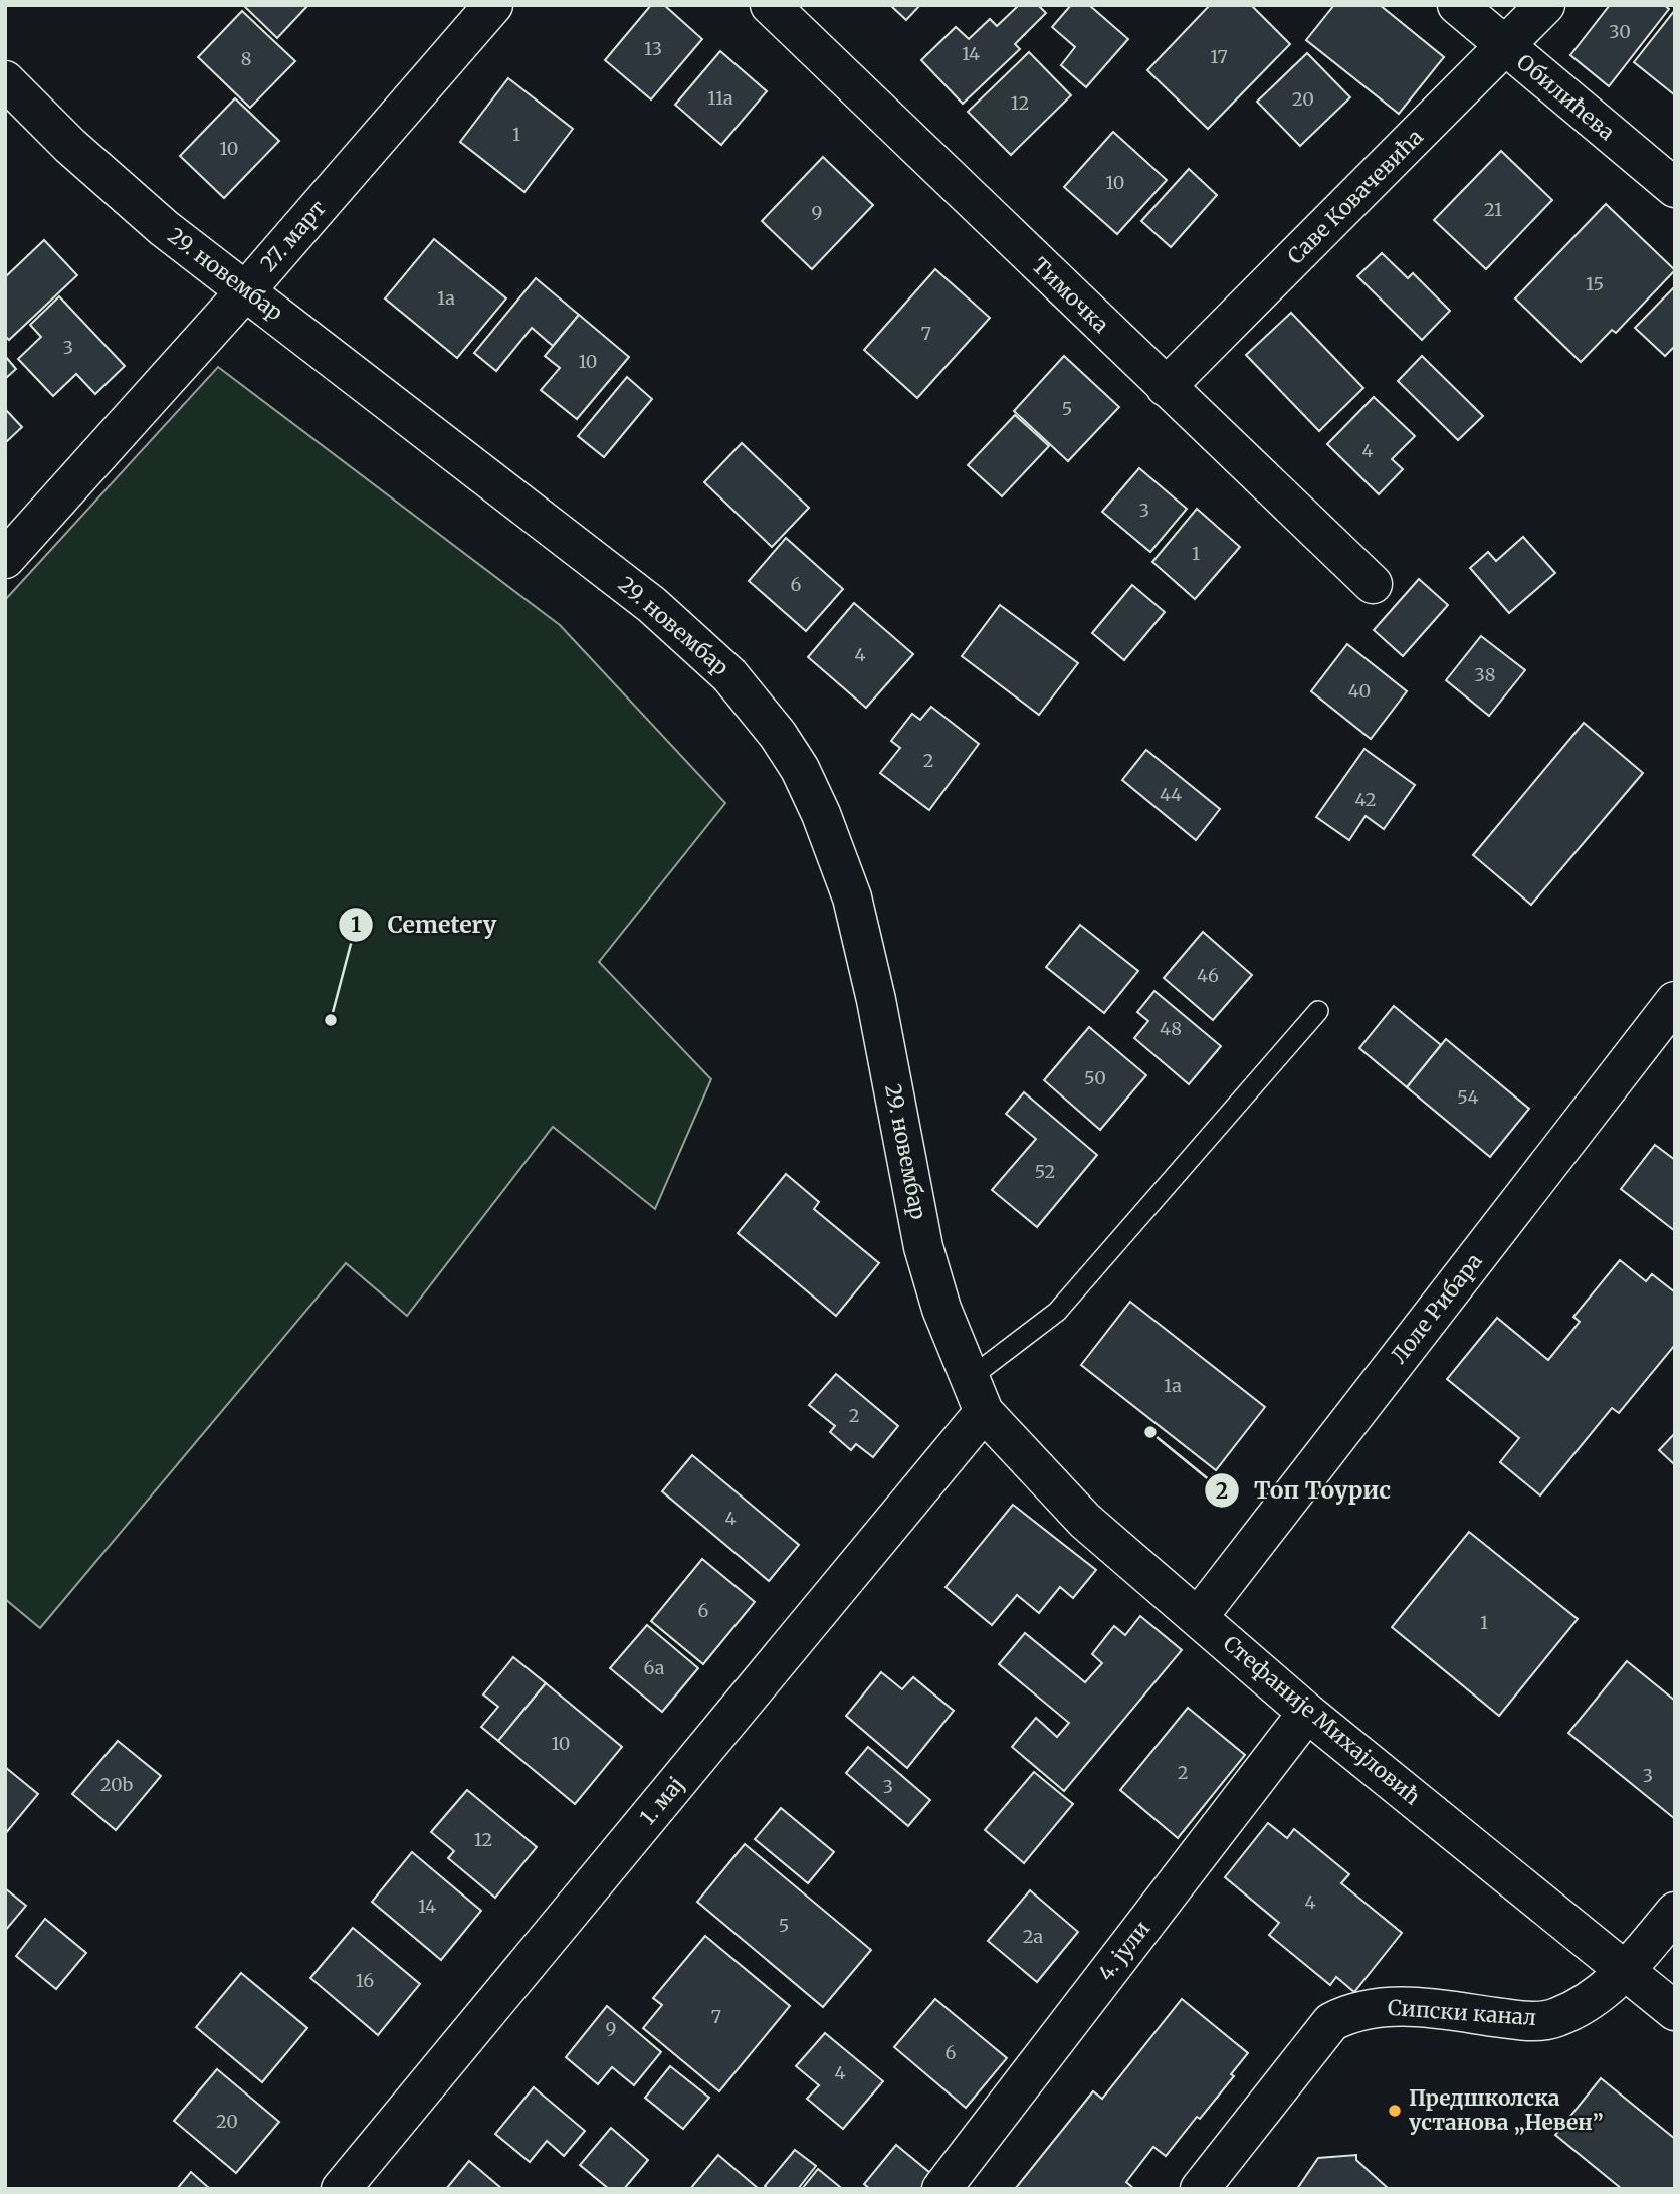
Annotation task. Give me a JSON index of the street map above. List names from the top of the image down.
{
  "streets": {
    "street": [
      "Обилићева",
      "Саве Ковачевића",
      "27. март",
      "29. новембар",
      "Тимочка",
      "Лоле Рибара",
      "Стефаније Михајловић",
      "1. мај",
      "4. јули",
      "Сипски канал"
    ]
  },
  "crossings": [
    ["Обилићева", "Саве Ковачевића"],
    ["Саве Ковачевића", "Тимочка"],
    ["27. март", "29. новембар"],
    ["29. новембар", "Стефаније Михајловић"],
    ["29. новембар", "1. мај"],
    ["Лоле Рибара", "Стефаније Михајловић"],
    ["Стефаније Михајловић", "1. мај"],
    ["Стефаније Михајловић", "4. јули"],
    ["Стефаније Михајловић", "Сипски канал"]
  ],
  "places": ["Cemetery", "Топ Тоурис", "Предшколска установа „Невен”"],
  "house_numbers": [
    "30",
    "13",
    "14",
    "17",
    "8",
    "11a",
    "20",
    "12",
    "1",
    "10",
    "10",
    "21",
    "9",
    "15",
    "1a",
    "7",
    "3",
    "10",
    "5",
    "4",
    "3",
    "1",
    "6",
    "4",
    "38",
    "40",
    "2",
    "44",
    "42",
    "46",
    "48",
    "50",
    "54",
    "52",
    "1a",
    "2",
    "4",
    "6",
    "1",
    "6a",
    "10",
    "2",
    "3",
    "20b",
    "3",
    "12",
    "4",
    "14",
    "5",
    "2a",
    "16",
    "7",
    "9",
    "6",
    "4",
    "20"
  ]
}
